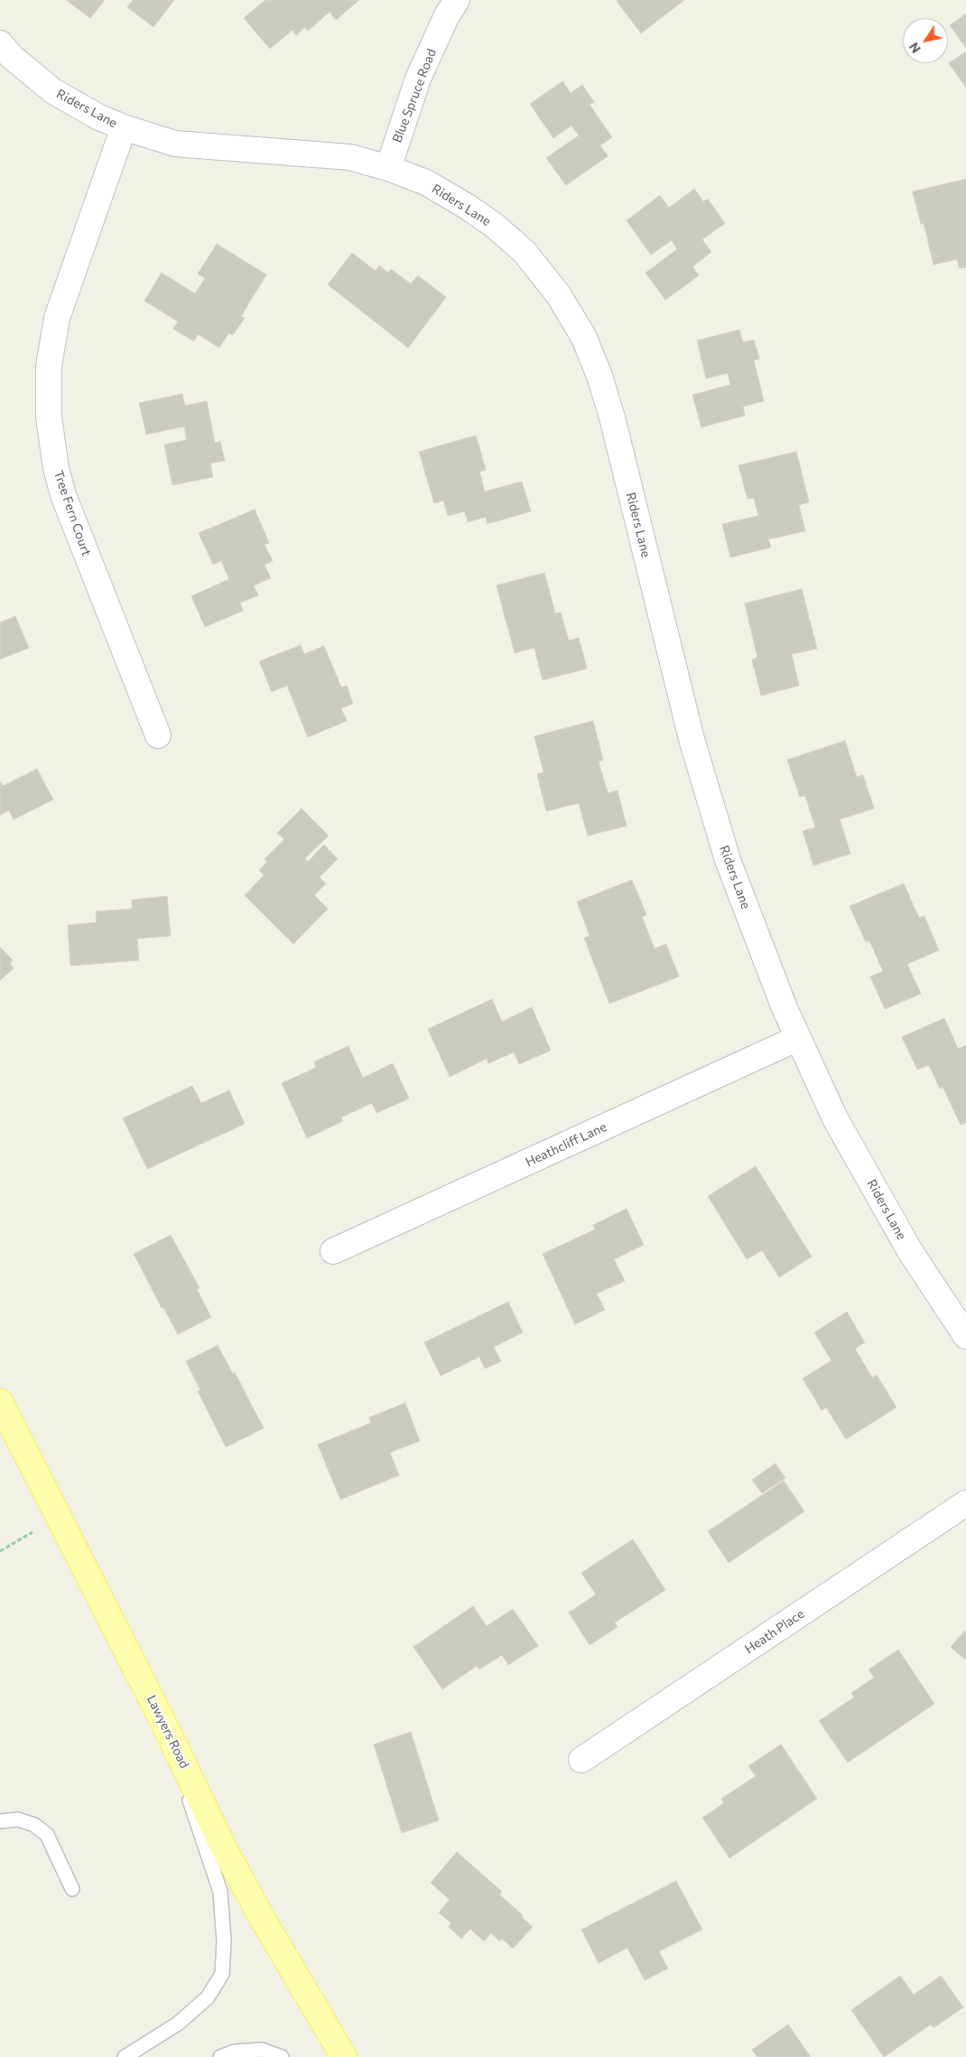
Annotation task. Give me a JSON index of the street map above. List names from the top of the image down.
{
  "streets": {
    "main road": ["Lawyers Road"],
    "street": [
      "Blue Spruce Road",
      "Riders Lane",
      "Tree Fern Court",
      "Heathcliff Lane",
      "Heath Place"
    ]
  },
  "crossings": [
    ["Blue Spruce Road", "Riders Lane"],
    ["Riders Lane", "Tree Fern Court"],
    ["Riders Lane", "Heathcliff Lane"]
  ],
  "north": "bottom left"
}
